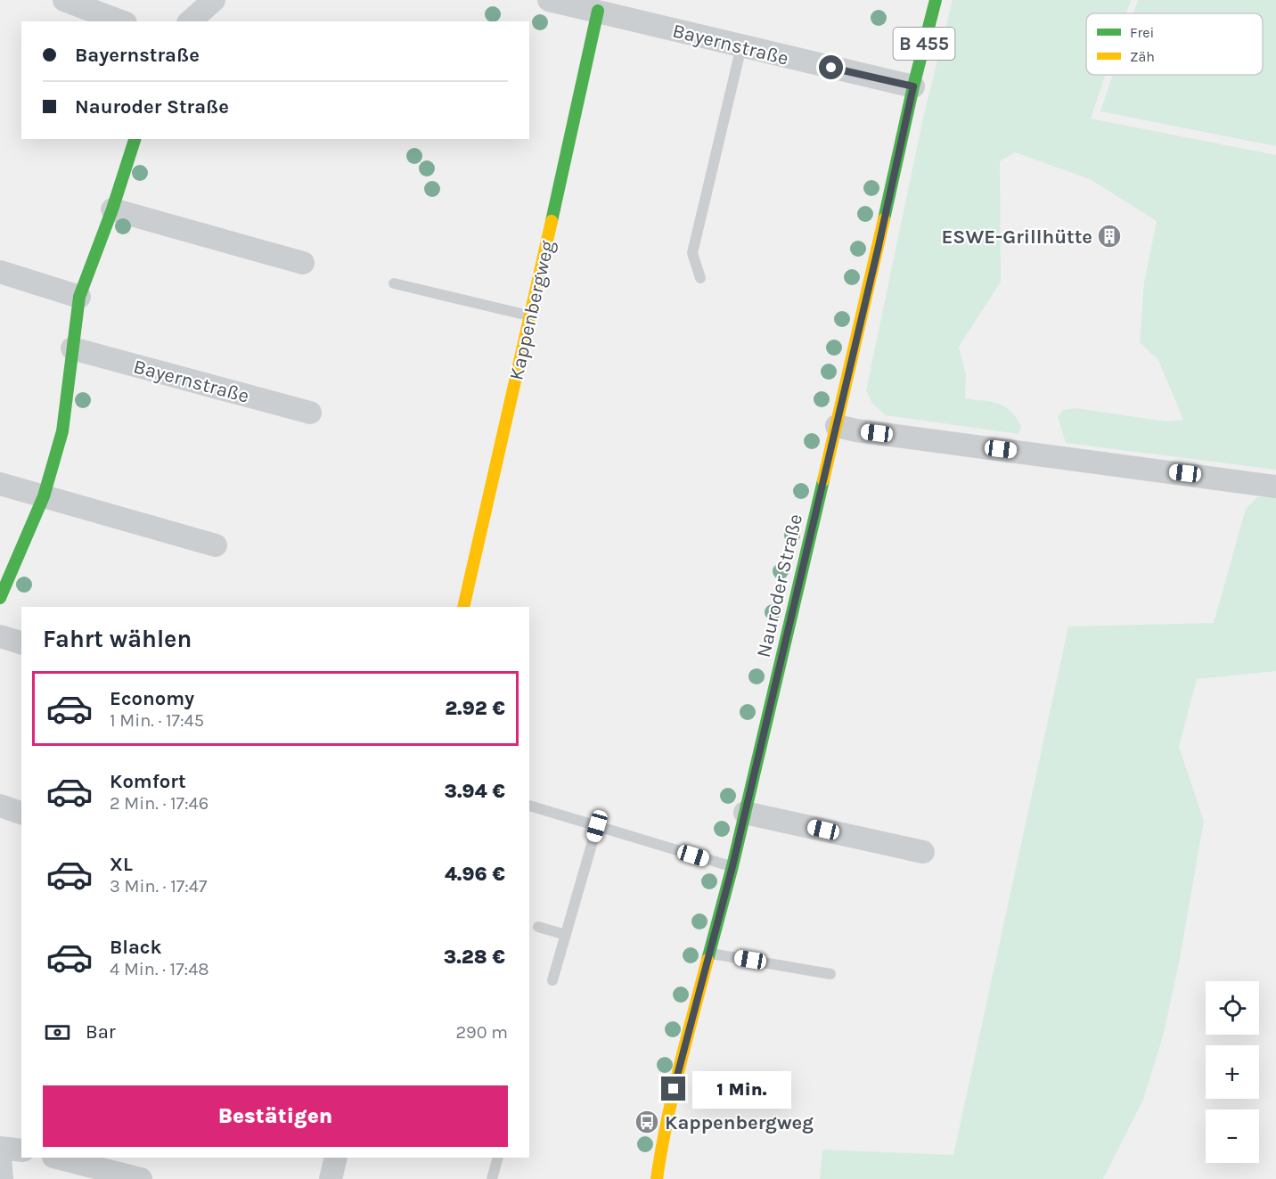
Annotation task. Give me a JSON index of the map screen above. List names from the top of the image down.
{
  "streets": {
    "main road": ["B 455", "Kappenbergweg", "Nauroder Straße"],
    "street": ["Bayernstraße"]
  },
  "crossings": [
    ["Bayernstraße", "Kappenbergweg"],
    ["Bayernstraße", "Nauroder Straße"]
  ],
  "places": {
    "building": ["ESWE-Grillhütte"],
    "bus stop": ["Kappenbergweg"]
  },
  "legend": ["Frei", "Zäh"],
  "page": {
    "banner": ["Bayernstraße", "Nauroder Straße"],
    "heading": "Fahrt wählen",
    "list": [
      {
        "name": "Economy",
        "note": "1 Min. · 17:45",
        "value": "2.92 €"
      },
      {
        "name": "Komfort",
        "note": "2 Min. · 17:46",
        "value": "3.94 €"
      },
      {
        "name": "XL",
        "note": "3 Min. · 17:47",
        "value": "4.96 €"
      },
      {
        "name": "Black",
        "note": "4 Min. · 17:48",
        "value": "3.28 €"
      }
    ],
    "map_buttons": ["+", "−"],
    "pay": ["Bar", "290 m"],
    "bubble": "1 Min.",
    "buttons": "Bestätigen"
  }
}
